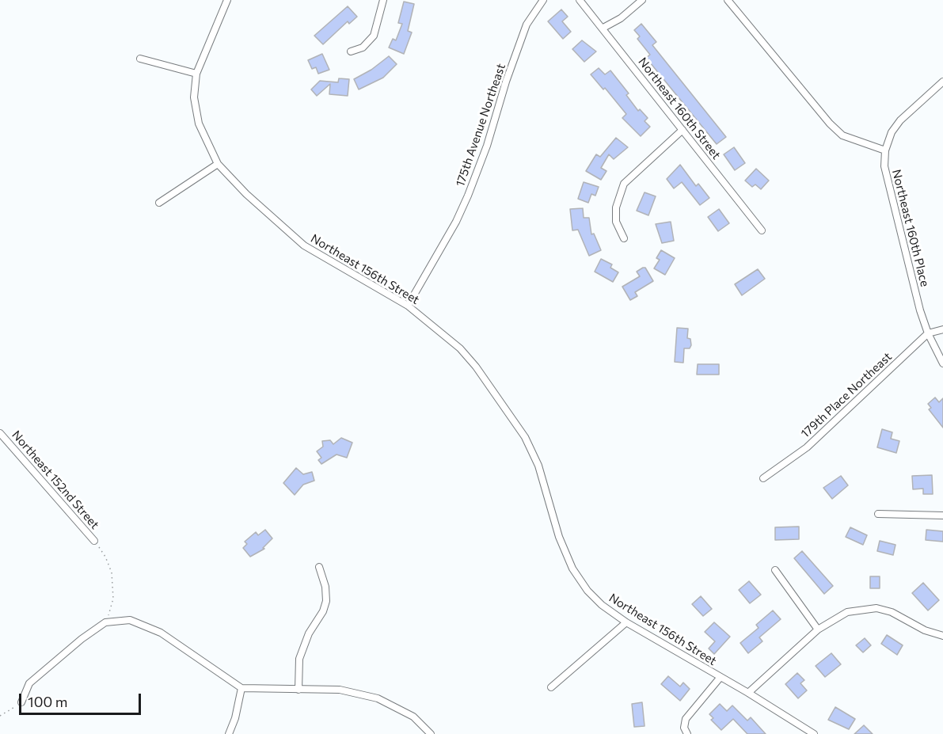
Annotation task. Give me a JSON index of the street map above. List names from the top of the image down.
{
  "streets": {
    "street": [
      "Northeast 160th Street",
      "175th Avenue Northeast",
      "Northeast 160th Place",
      "Northeast 156th Street",
      "179th Place Northeast",
      "Northeast 152nd Street"
    ]
  },
  "crossings": [
    ["175th Avenue Northeast", "Northeast 156th Street"],
    ["Northeast 160th Place", "179th Place Northeast"]
  ],
  "scale_bar": "100 m"
}
